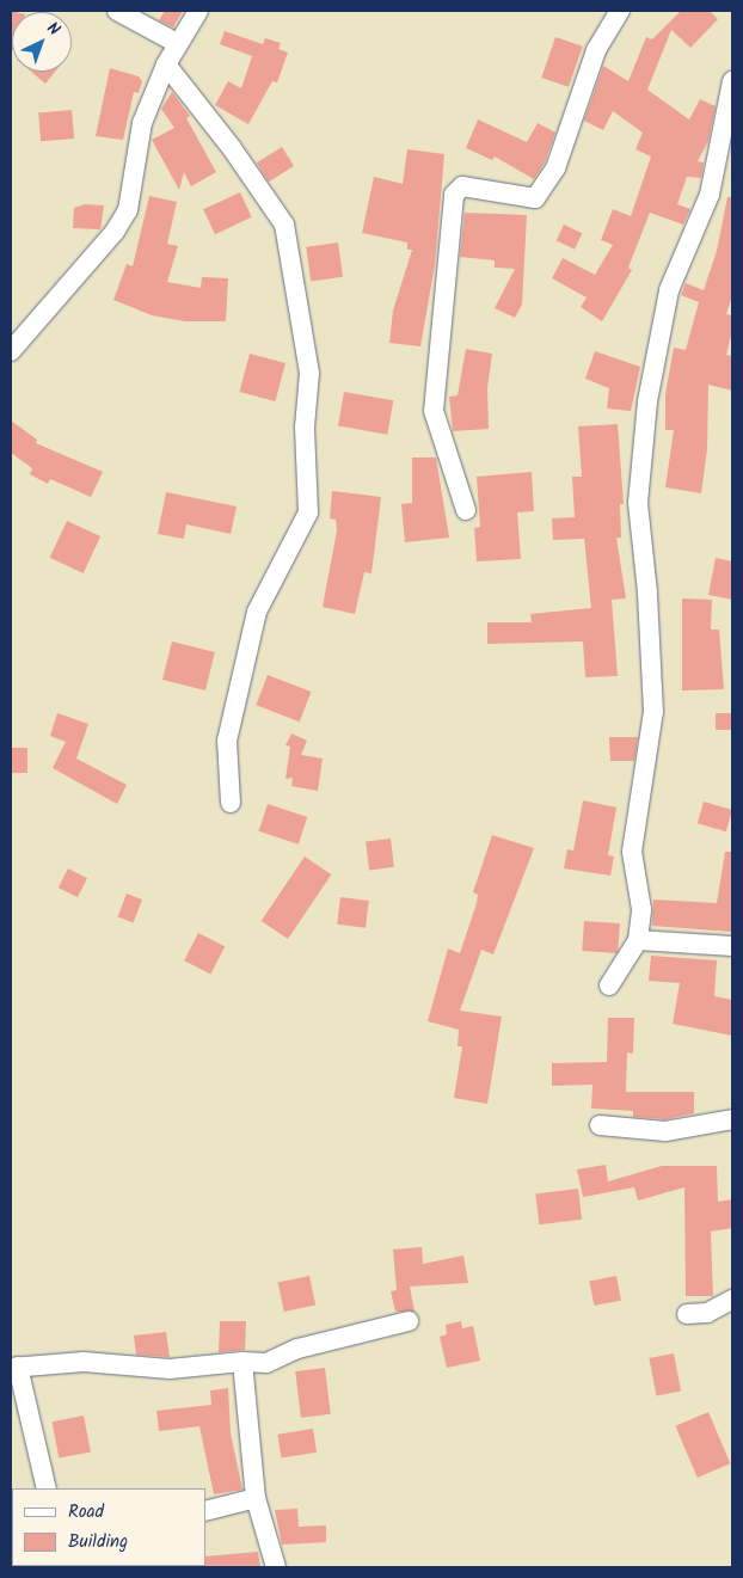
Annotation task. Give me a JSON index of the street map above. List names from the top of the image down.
{
  "legend": ["Road", "Building"],
  "north": "top right"
}
